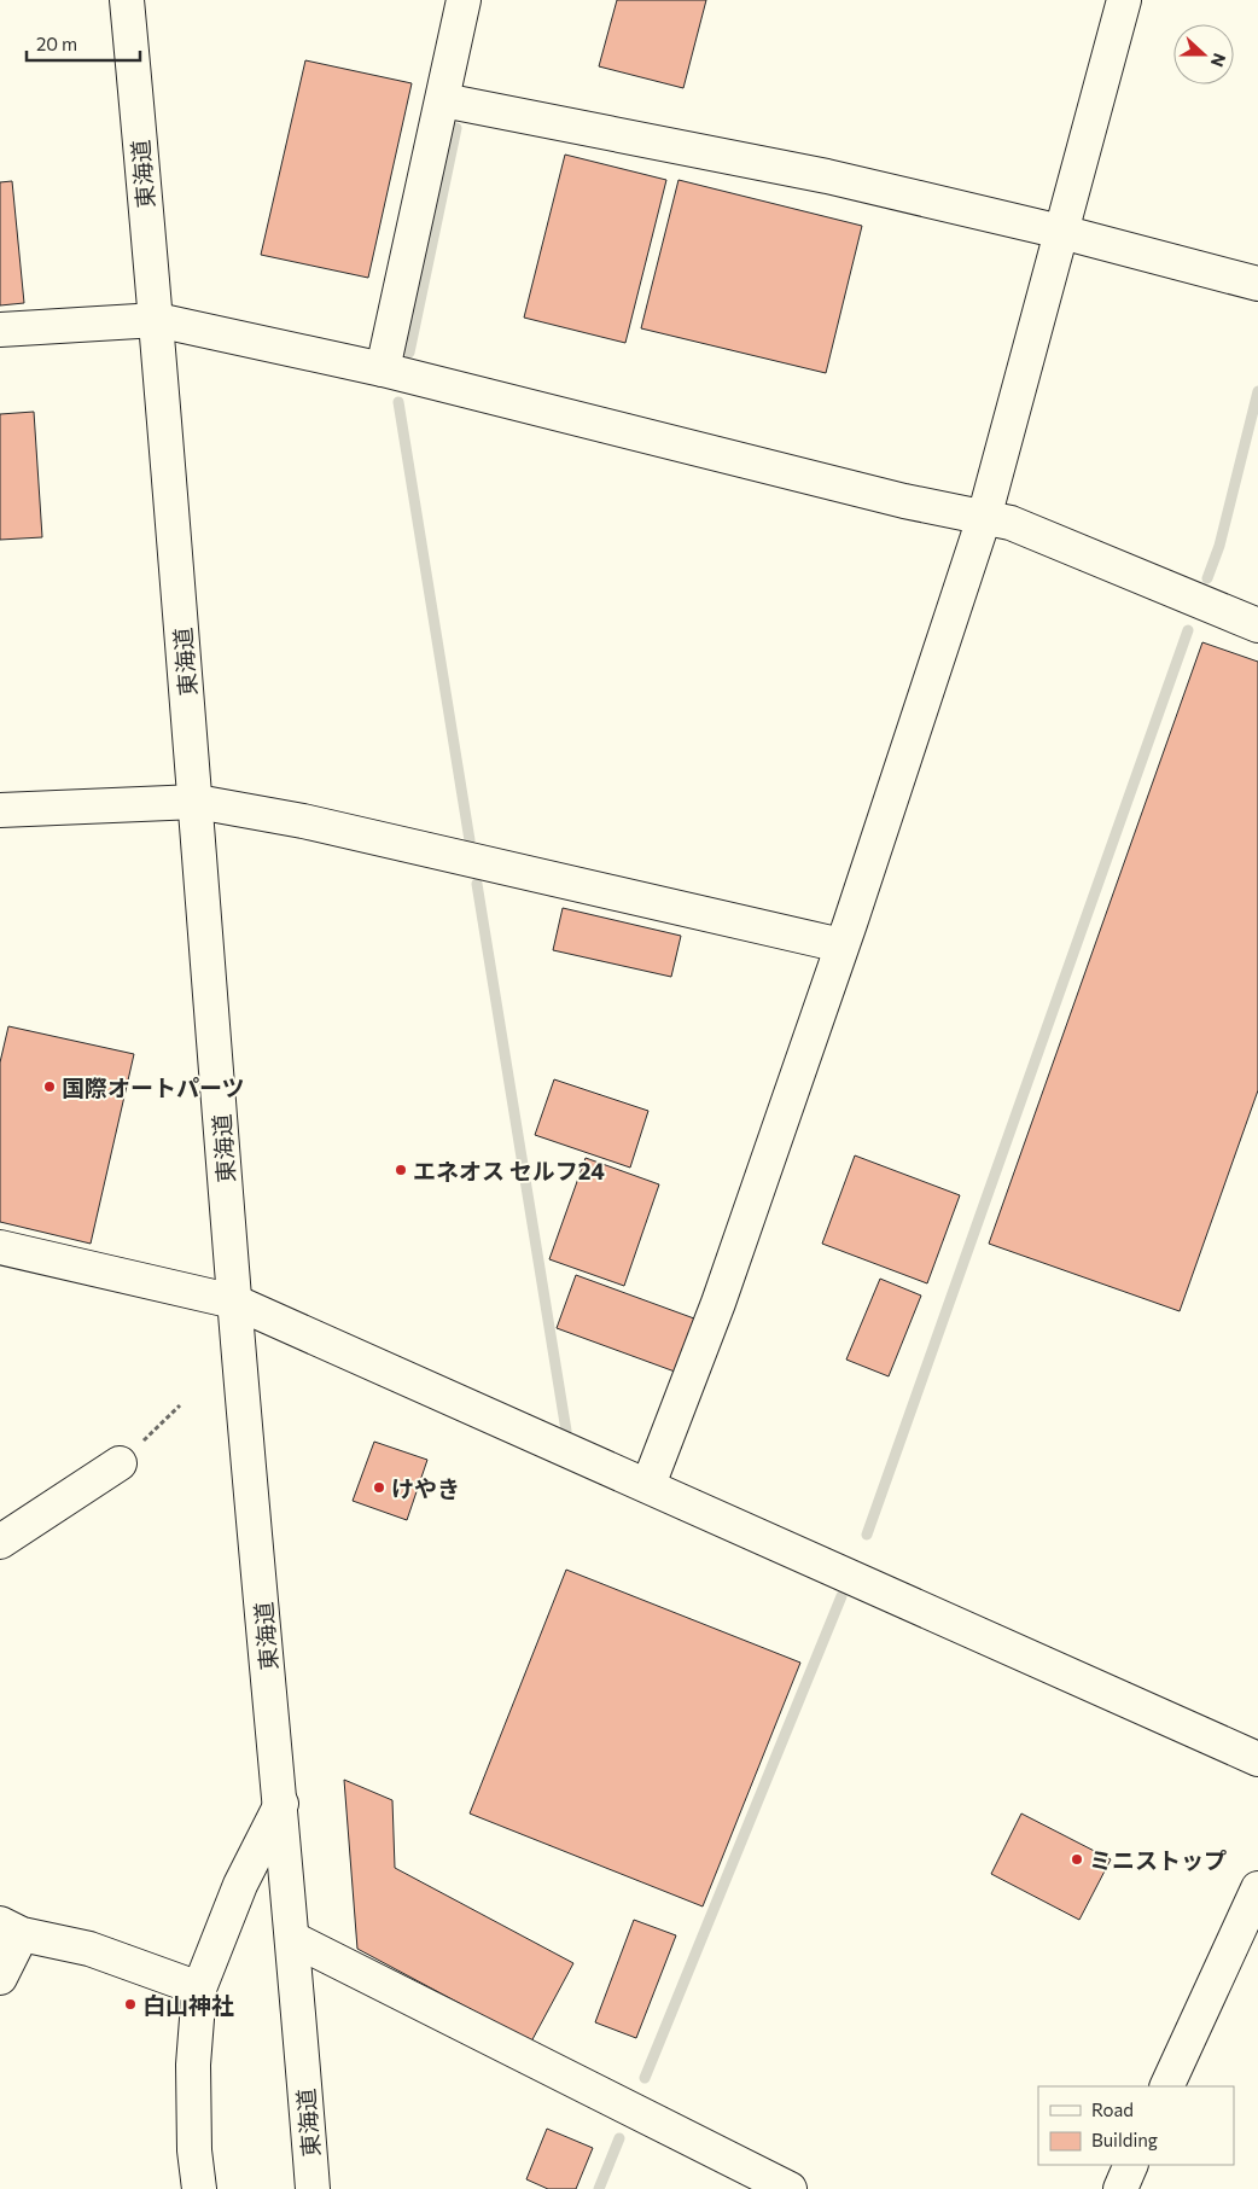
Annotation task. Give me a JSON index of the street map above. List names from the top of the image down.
{
  "streets": {
    "main road": ["東海道"]
  },
  "places": [
    "国際オートパーツ",
    "エネオス セルフ24",
    "けやき",
    "ミニストップ",
    "白山神社"
  ],
  "legend": ["Road", "Building"],
  "scale_bar": "20 m",
  "north": "right"
}
